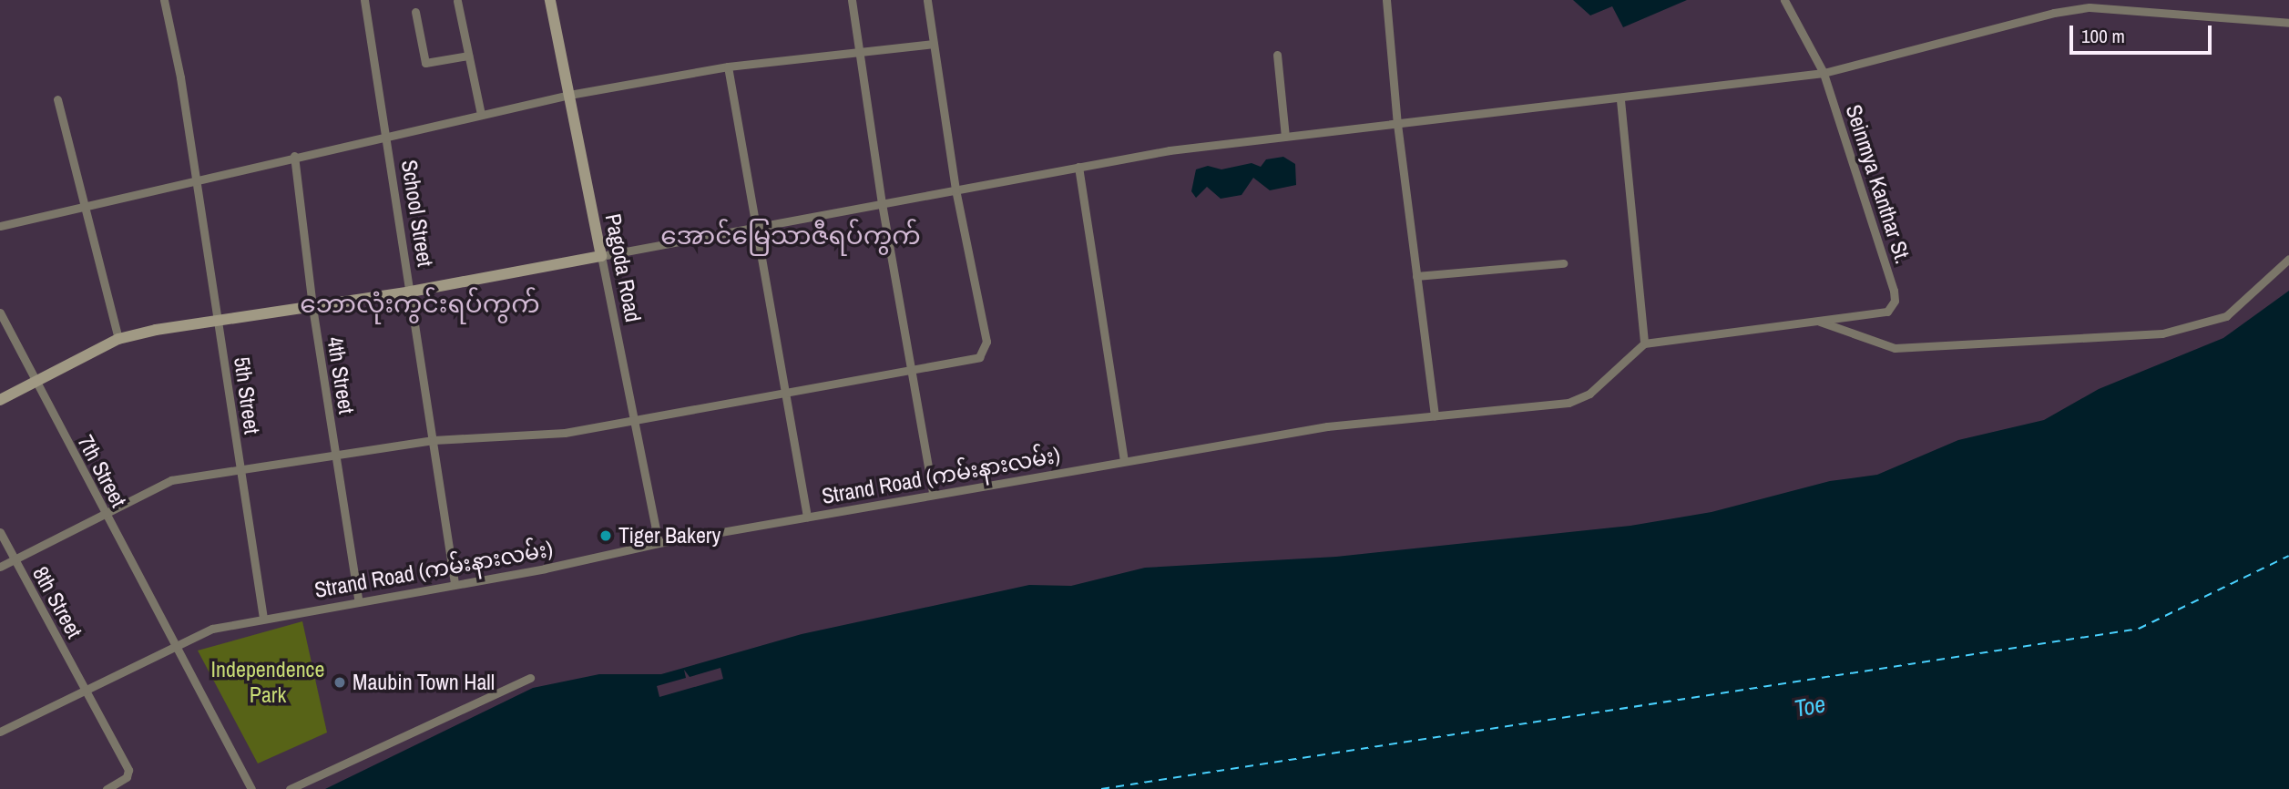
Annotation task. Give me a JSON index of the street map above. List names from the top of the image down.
{
  "streets": {
    "main road": ["Pagoda Road"],
    "street": [
      "Seinmya Kanthar St.",
      "School Street",
      "4th Street",
      "5th Street",
      "7th Street",
      "Strand Road (ကမ်းနားလမ်း)",
      "8th Street"
    ]
  },
  "crossings": [
    ["School Street", "Strand Road (ကမ်းနားလမ်း)"],
    ["Pagoda Road", "Strand Road (ကမ်းနားလမ်း)"],
    ["4th Street", "Strand Road (ကမ်းနားလမ်း)"],
    ["5th Street", "Strand Road (ကမ်းနားလမ်း)"],
    ["7th Street", "Strand Road (ကမ်းနားလမ်း)"],
    ["Strand Road (ကမ်းနားလမ်း)", "8th Street"]
  ],
  "districts": ["အောင်မြေသာဇီရပ်ကွက်", "ဘောလုံးကွင်းရပ်ကွက်"],
  "water": ["Toe"],
  "parks": ["Independence Park"],
  "places": ["Tiger Bakery", "Maubin Town Hall"],
  "scale_bar": "100 m"
}
